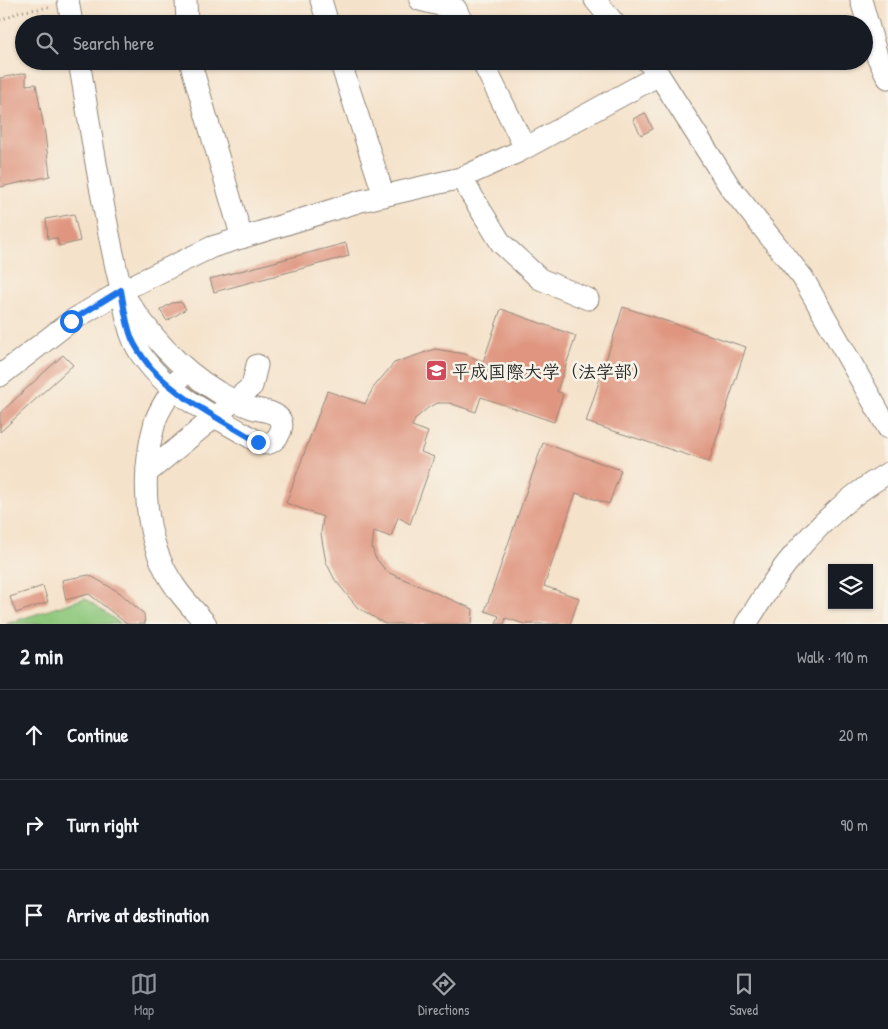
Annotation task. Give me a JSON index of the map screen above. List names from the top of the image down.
{
  "places": {
    "school or university": ["平成国際大学（法学部）"]
  },
  "page": {
    "search": "Search here",
    "heading": ["2 min", "Walk · 110 m"],
    "list": [
      ["Continue", "20 m"],
      ["Turn right", "90 m"],
      "Arrive at destination"
    ],
    "nav": ["Map", "Directions", "Saved"]
  }
}
